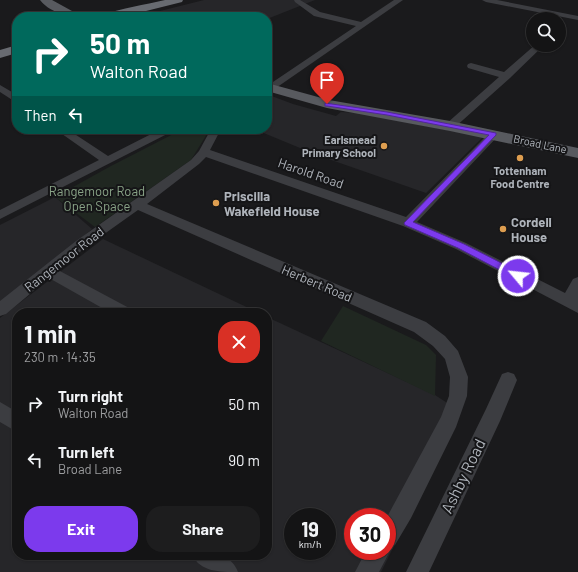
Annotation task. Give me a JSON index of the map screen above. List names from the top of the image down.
{
  "streets": {
    "main road": ["Broad Lane"],
    "street": [
      "Harold Road",
      "Rangemoor Road",
      "Herbert Road",
      "Ashby Road"
    ]
  },
  "crossings": [
    ["Harold Road", "Rangemoor Road"],
    ["Rangemoor Road", "Herbert Road"]
  ],
  "parks": ["Rangemoor Road Open Space"],
  "places": [
    "Earlsmead Primary School",
    "Tottenham Food Centre",
    "Priscilla Wakefield House",
    "Cordell House"
  ],
  "page": {
    "turn": ["50 m", "Walton Road"],
    "then": "Then",
    "heading": ["1 min", "230 m · 14:35"],
    "list": [
      {
        "name": "Turn right",
        "note": "Walton Road",
        "value": "50 m"
      },
      {
        "name": "Turn left",
        "note": "Broad Lane",
        "value": "90 m"
      }
    ],
    "buttons": ["Exit", "Share"],
    "speed": "19 km/h",
    "limit": "30"
  }
}
